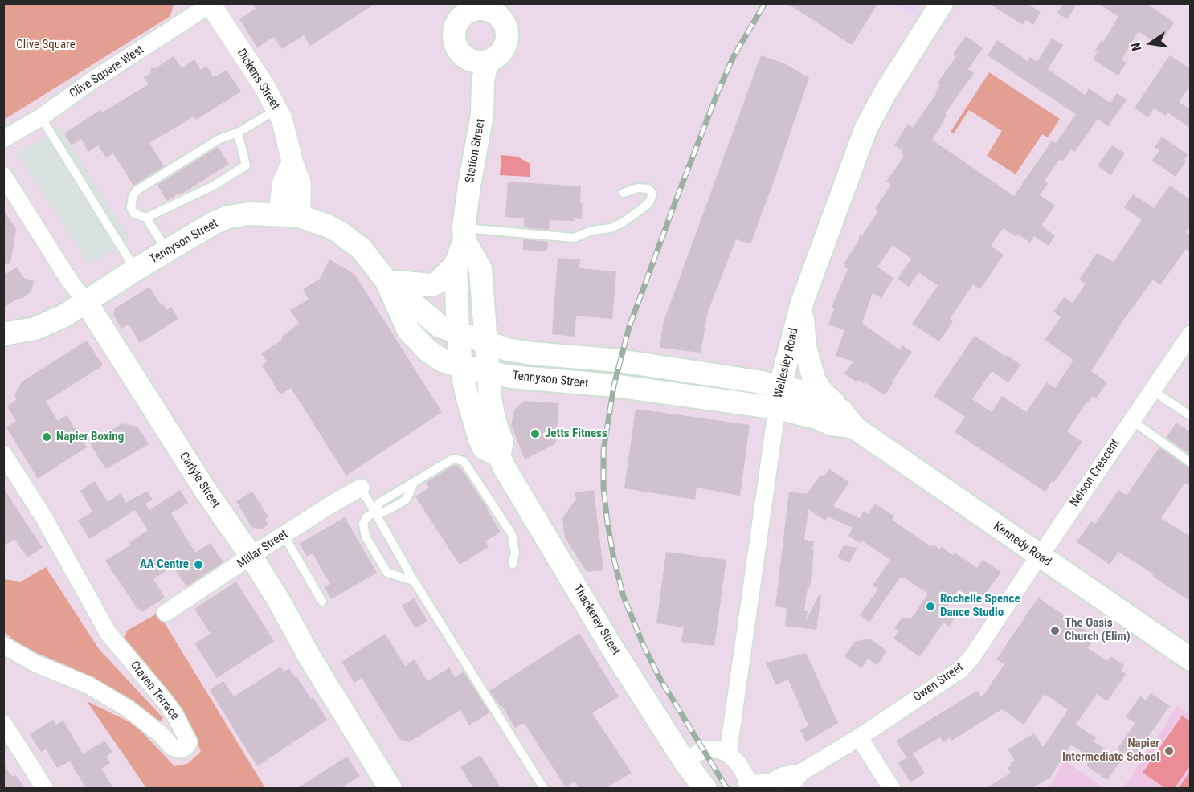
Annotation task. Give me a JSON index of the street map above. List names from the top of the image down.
{
  "streets": {
    "main road": [
      "Station Street",
      "Tennyson Street",
      "Wellesley Road",
      "Carlyle Street",
      "Kennedy Road",
      "Thackeray Street"
    ],
    "street": [
      "Clive Square West",
      "Dickens Street",
      "Nelson Crescent",
      "Millar Street",
      "Owen Street",
      "Craven Terrace"
    ]
  },
  "crossings": [
    ["Clive Square West", "Dickens Street"],
    ["Dickens Street", "Tennyson Street"],
    ["Station Street", "Tennyson Street"],
    ["Station Street", "Thackeray Street"],
    ["Tennyson Street", "Wellesley Road"],
    ["Tennyson Street", "Carlyle Street"],
    ["Tennyson Street", "Kennedy Road"],
    ["Tennyson Street", "Thackeray Street"],
    ["Wellesley Road", "Kennedy Road"],
    ["Nelson Crescent", "Kennedy Road"],
    ["Nelson Crescent", "Owen Street"],
    ["Carlyle Street", "Millar Street"],
    ["Kennedy Road", "Owen Street"]
  ],
  "parks": ["Clive Square"],
  "places": [
    "Jetts Fitness",
    "Napier Boxing",
    "AA Centre",
    "Rochelle Spence Dance Studio",
    "The Oasis Church (Elim)",
    "Napier Intermediate School"
  ],
  "north": "left"
}
